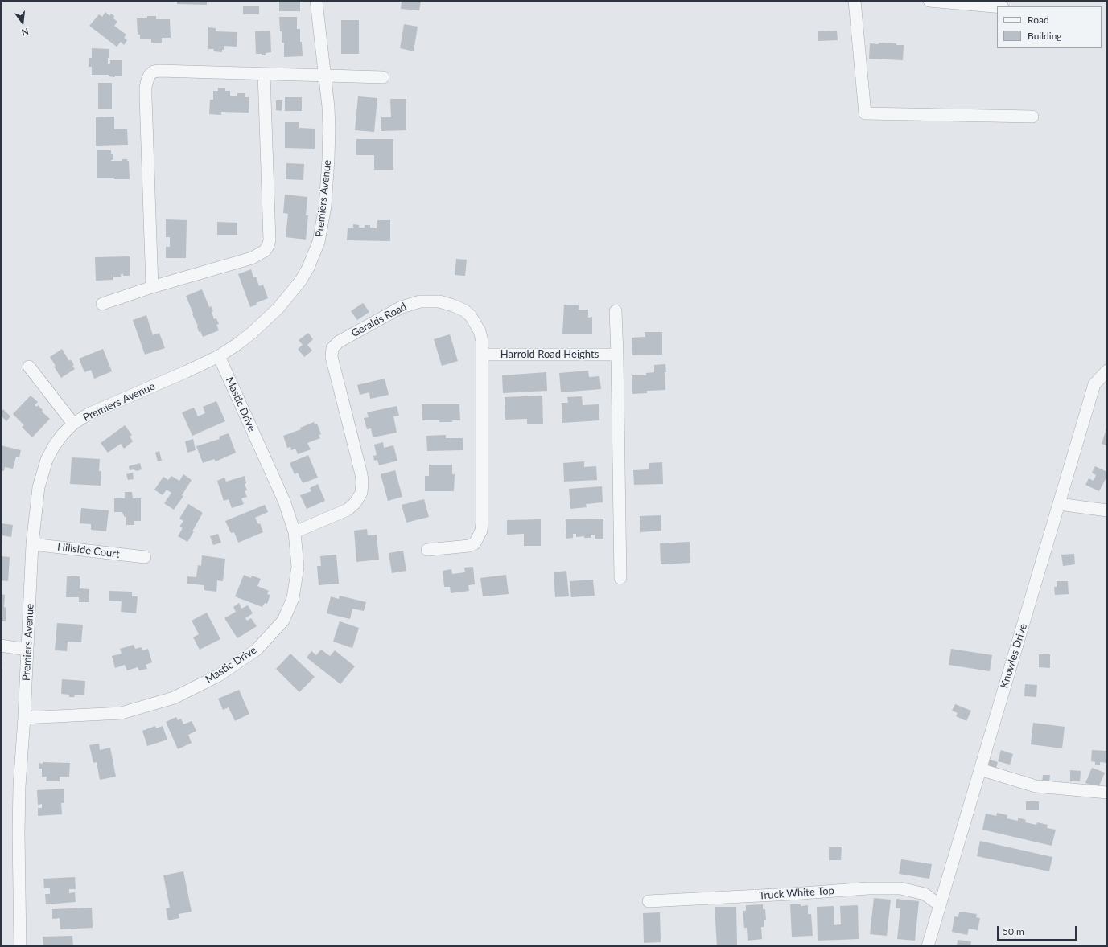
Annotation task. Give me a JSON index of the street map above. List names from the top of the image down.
{
  "streets": {
    "street": [
      "Premiers Avenue",
      "Geralds Road",
      "Harrold Road Heights",
      "Mastic Drive",
      "Hillside Court",
      "Knowles Drive",
      "Truck White Top"
    ]
  },
  "crossings": [
    ["Premiers Avenue", "Mastic Drive"],
    ["Premiers Avenue", "Hillside Court"],
    ["Geralds Road", "Harrold Road Heights"],
    ["Geralds Road", "Mastic Drive"],
    ["Knowles Drive", "Truck White Top"]
  ],
  "legend": ["Road", "Building"],
  "scale_bar": "50 m",
  "north": "bottom"
}
